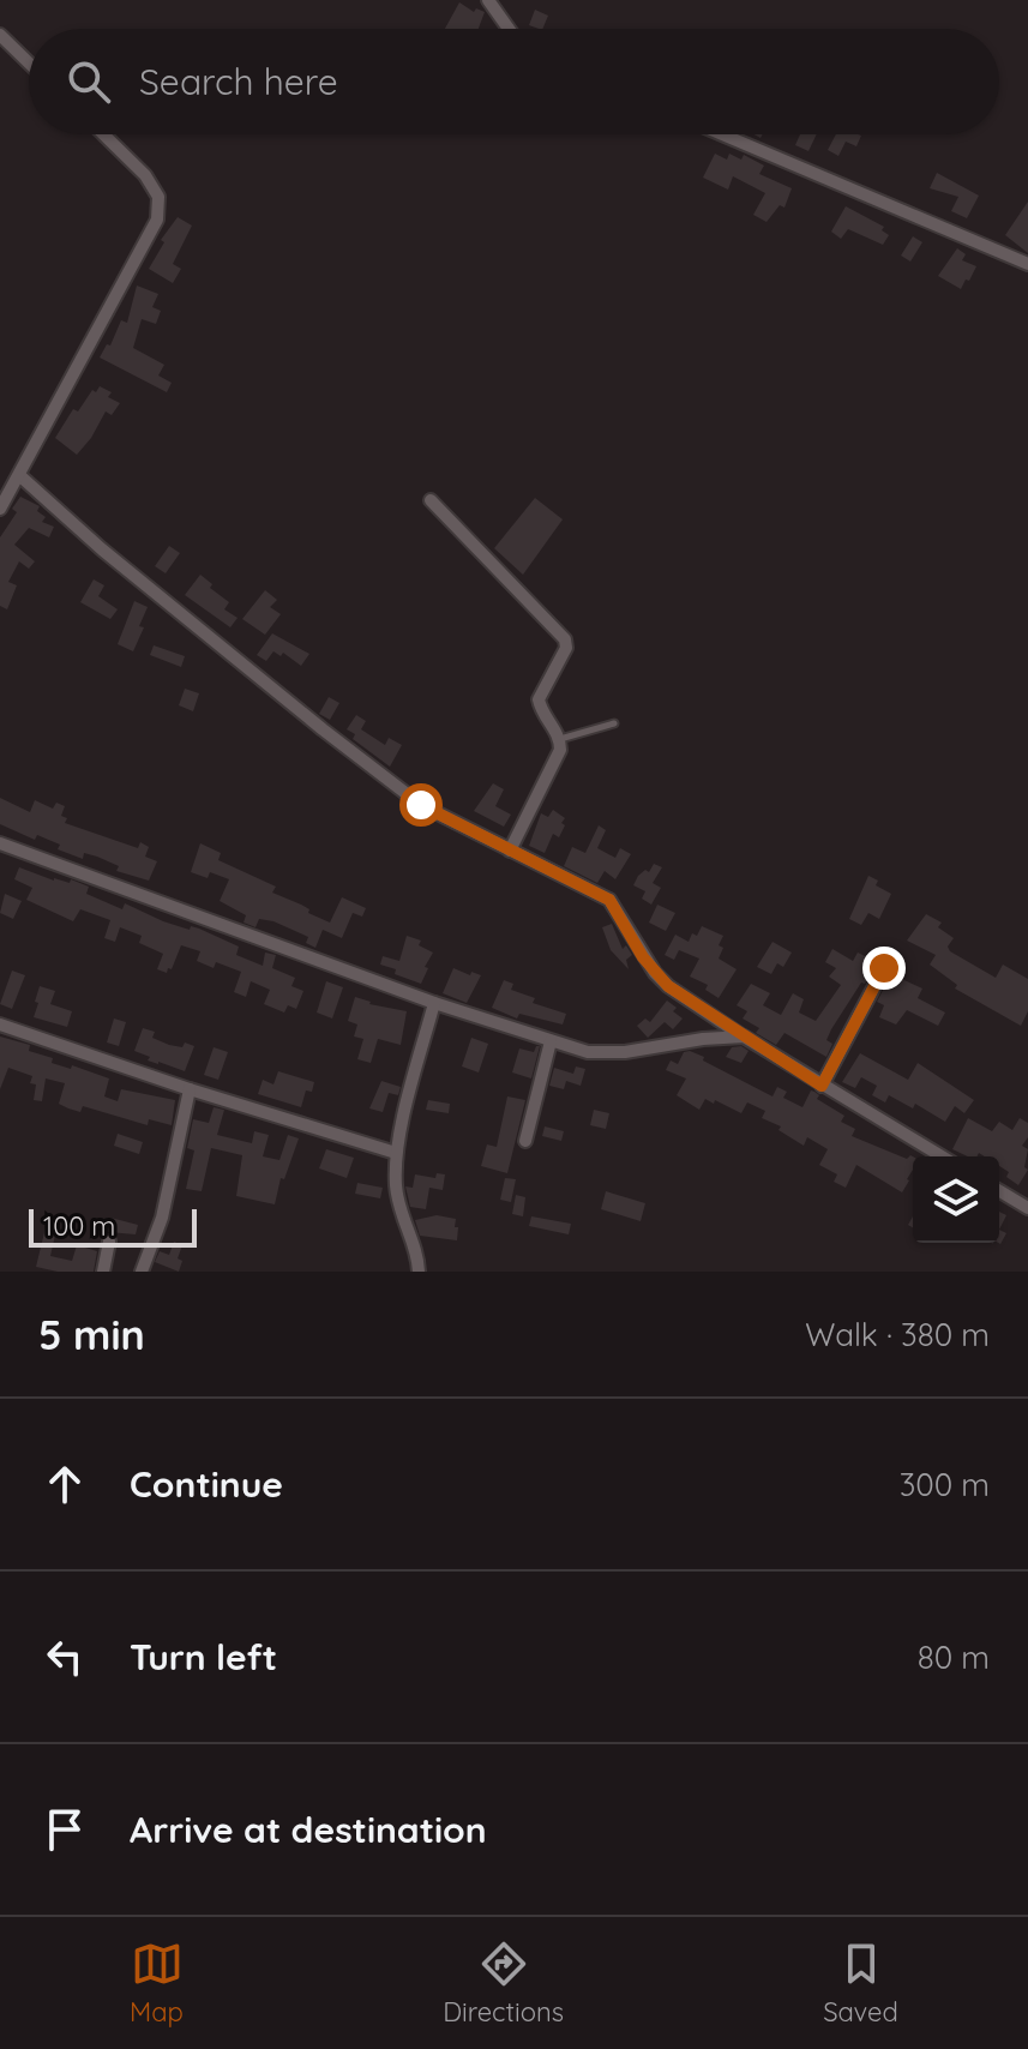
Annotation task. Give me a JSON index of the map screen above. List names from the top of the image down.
{
  "scale_bar": "100 m",
  "page": {
    "search": "Search here",
    "scale": "100 m",
    "heading": ["5 min", "Walk · 380 m"],
    "list": [
      ["Continue", "300 m"],
      ["Turn left", "80 m"],
      "Arrive at destination"
    ],
    "nav": ["Map", "Directions", "Saved"]
  }
}
